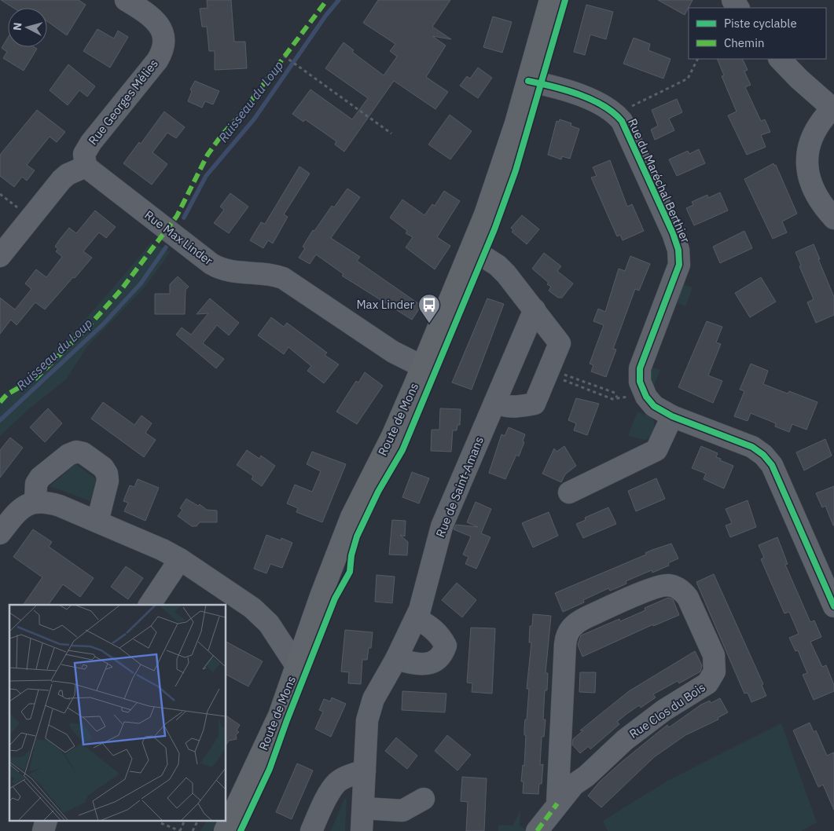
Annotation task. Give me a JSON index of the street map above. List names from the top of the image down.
{
  "streets": {
    "main road": ["Route de Mons"],
    "street": [
      "Rue Georges Mélies",
      "Rue du Maréchal Berthier",
      "Rue Max Linder",
      "Rue de Saint-Amans",
      "Rue Clos du Bois"
    ]
  },
  "crossings": [
    ["Rue Georges Mélies", "Rue Max Linder"],
    ["Rue du Maréchal Berthier", "Route de Mons"],
    ["Rue Max Linder", "Route de Mons"]
  ],
  "water": ["Ruisseau du Loup"],
  "places": {
    "bus stop": ["Max Linder"]
  },
  "legend": ["Piste cyclable", "Chemin"],
  "north": "left"
}
